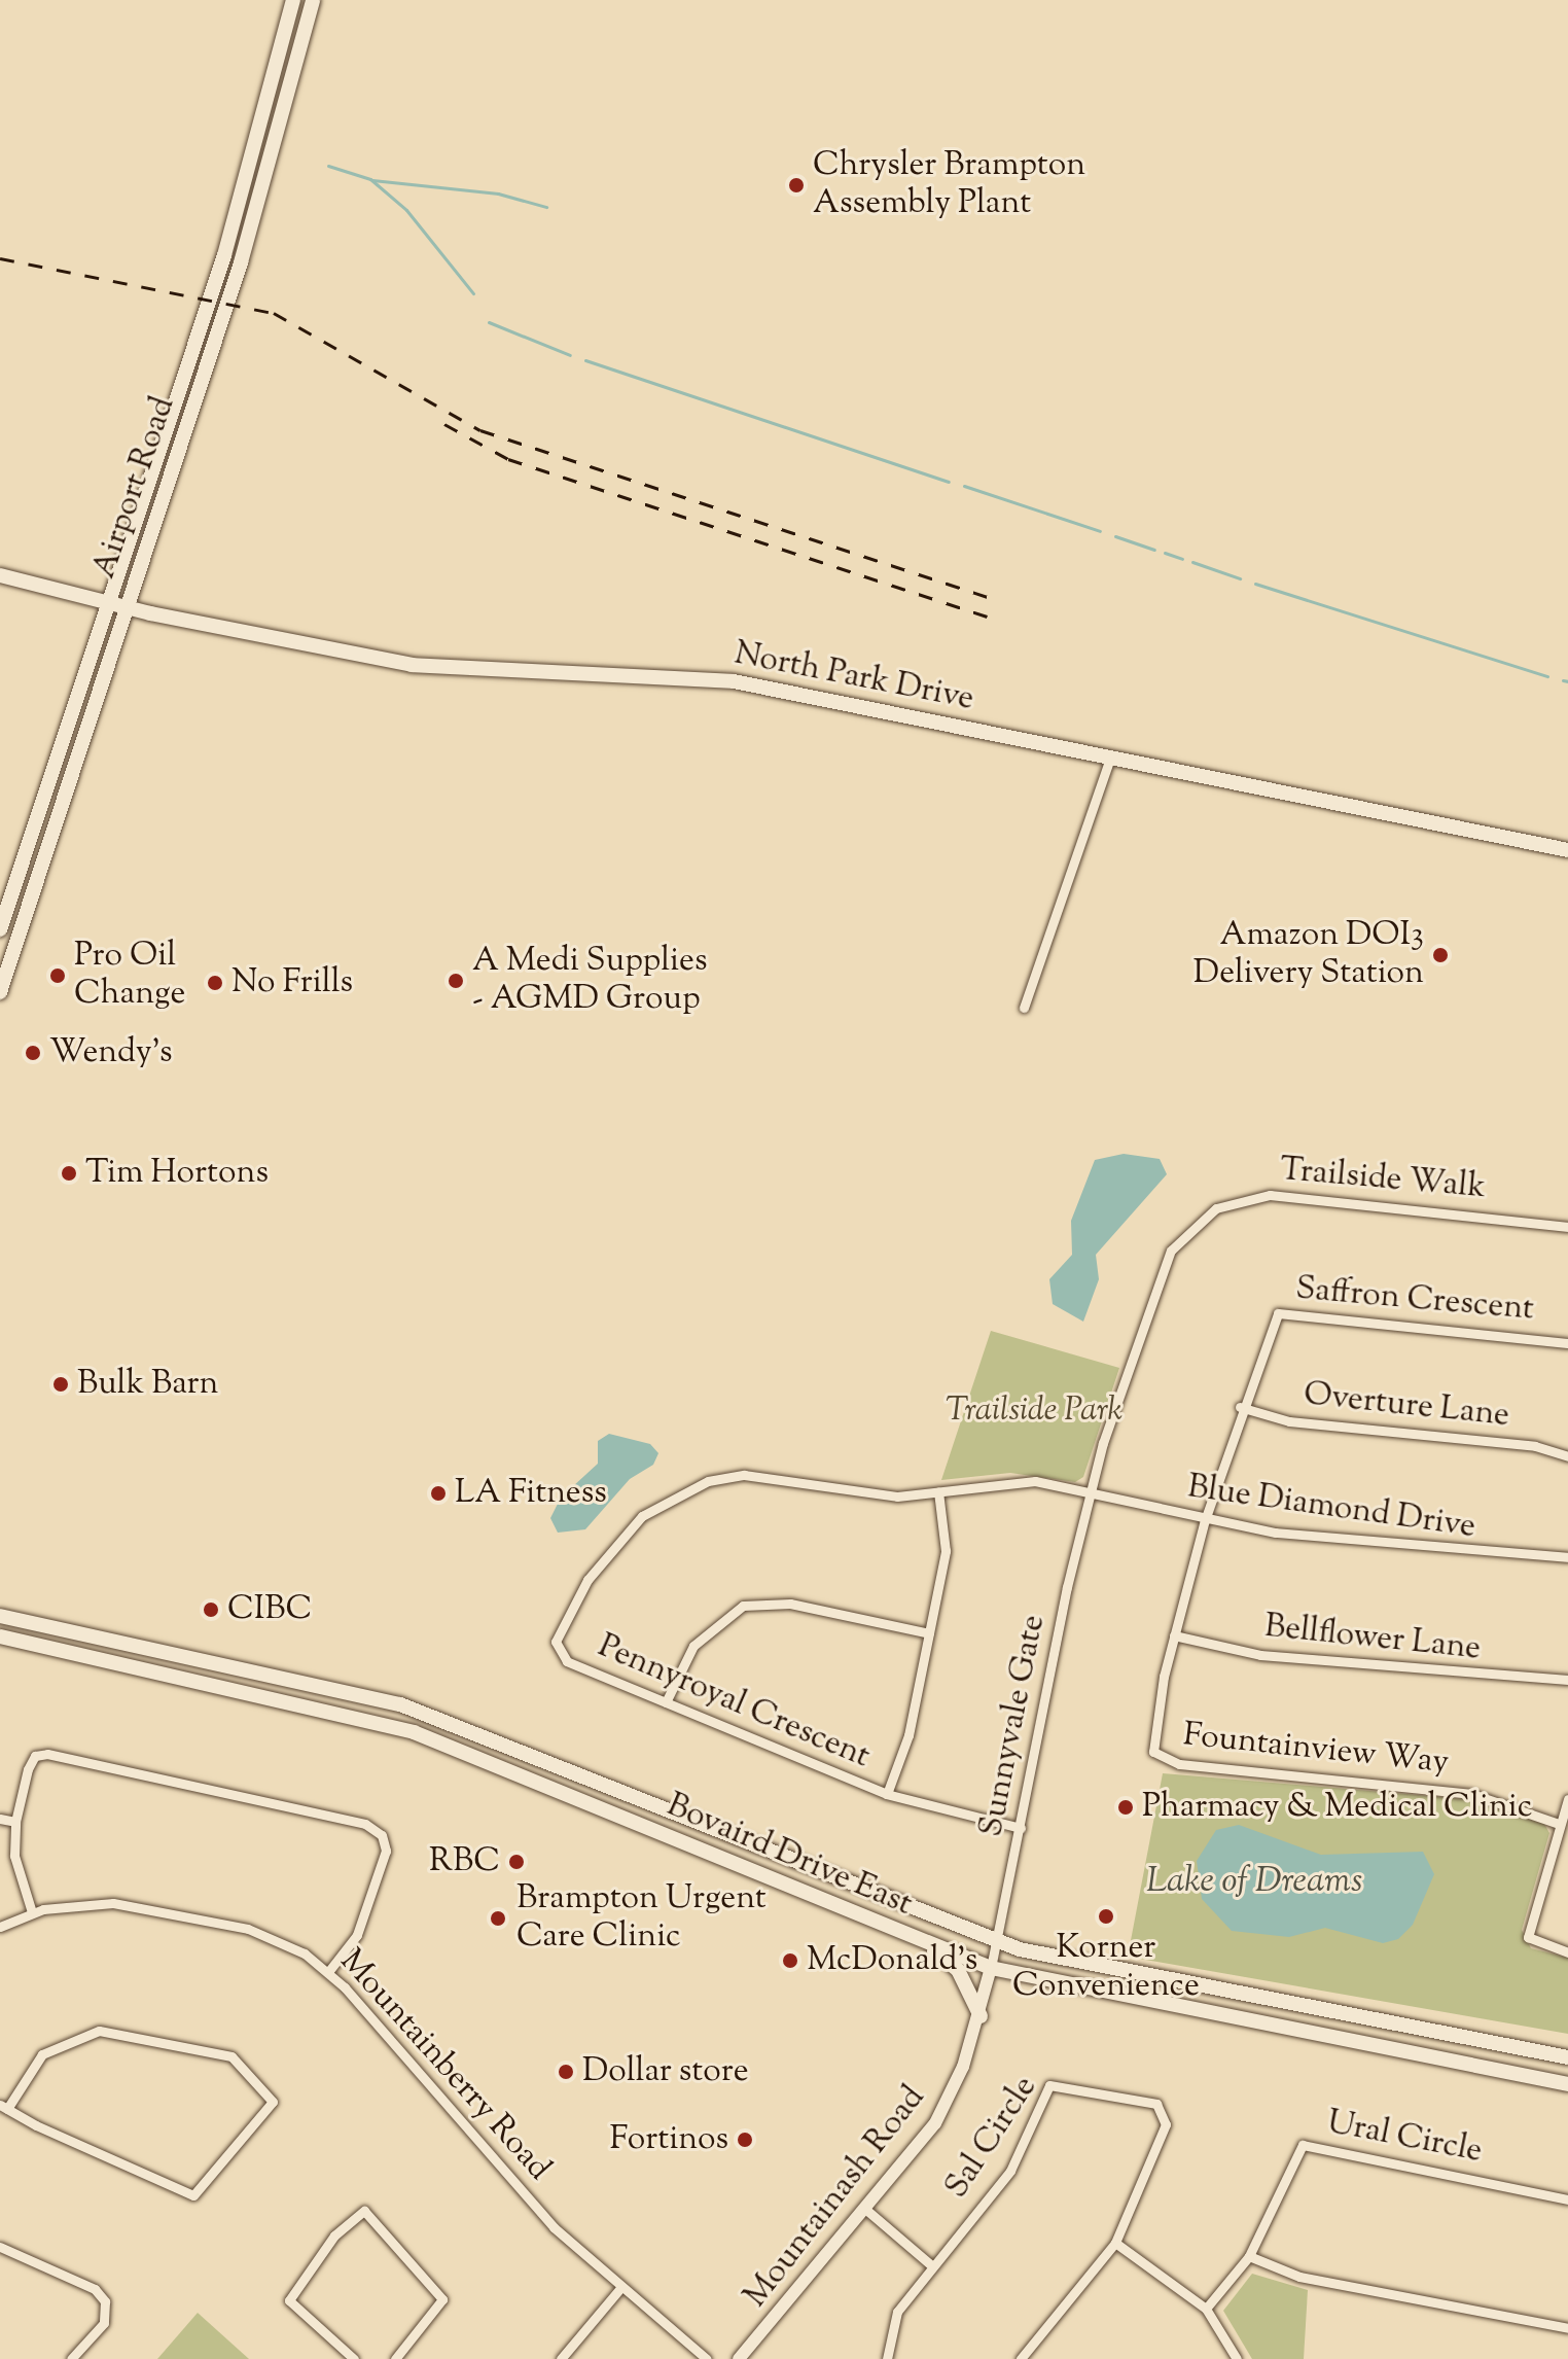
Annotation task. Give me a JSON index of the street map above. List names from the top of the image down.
{
  "streets": {
    "main road": ["Airport Road", "North Park Drive", "Bovaird Drive East"],
    "street": [
      "Trailside Walk",
      "Saffron Crescent",
      "Overture Lane",
      "Blue Diamond Drive",
      "Bellflower Lane",
      "Pennyroyal Crescent",
      "Sunnyvale Gate",
      "Fountainview Way",
      "Mountainberry Road",
      "Sal Circle",
      "Ural Circle",
      "Mountainash Road"
    ]
  },
  "crossings": [
    ["Airport Road", "North Park Drive"],
    ["Trailside Walk", "Blue Diamond Drive"],
    ["Trailside Walk", "Pennyroyal Crescent"],
    ["Trailside Walk", "Sunnyvale Gate"],
    ["Saffron Crescent", "Overture Lane"],
    ["Saffron Crescent", "Blue Diamond Drive"],
    ["Saffron Crescent", "Fountainview Way"],
    ["Blue Diamond Drive", "Pennyroyal Crescent"],
    ["Blue Diamond Drive", "Sunnyvale Gate"],
    ["Blue Diamond Drive", "Fountainview Way"],
    ["Bellflower Lane", "Fountainview Way"],
    ["Pennyroyal Crescent", "Sunnyvale Gate"],
    ["Sunnyvale Gate", "Bovaird Drive East"],
    ["Sunnyvale Gate", "Mountainash Road"],
    ["Bovaird Drive East", "Mountainash Road"]
  ],
  "water": ["Lake of Dreams"],
  "parks": ["Trailside Park"],
  "places": [
    "Chrysler Brampton Assembly Plant",
    "Amazon DOI3 Delivery Station",
    "Pro Oil Change",
    "A Medi Supplies - AGMD Group",
    "No Frills",
    "Wendy's",
    "Tim Hortons",
    "Bulk Barn",
    "LA Fitness",
    "CIBC",
    "Pharmacy & Medical Clinic",
    "RBC",
    "Korner Convenience",
    "Brampton Urgent Care Clinic",
    "McDonald's",
    "Dollar store",
    "Fortinos"
  ]
}
